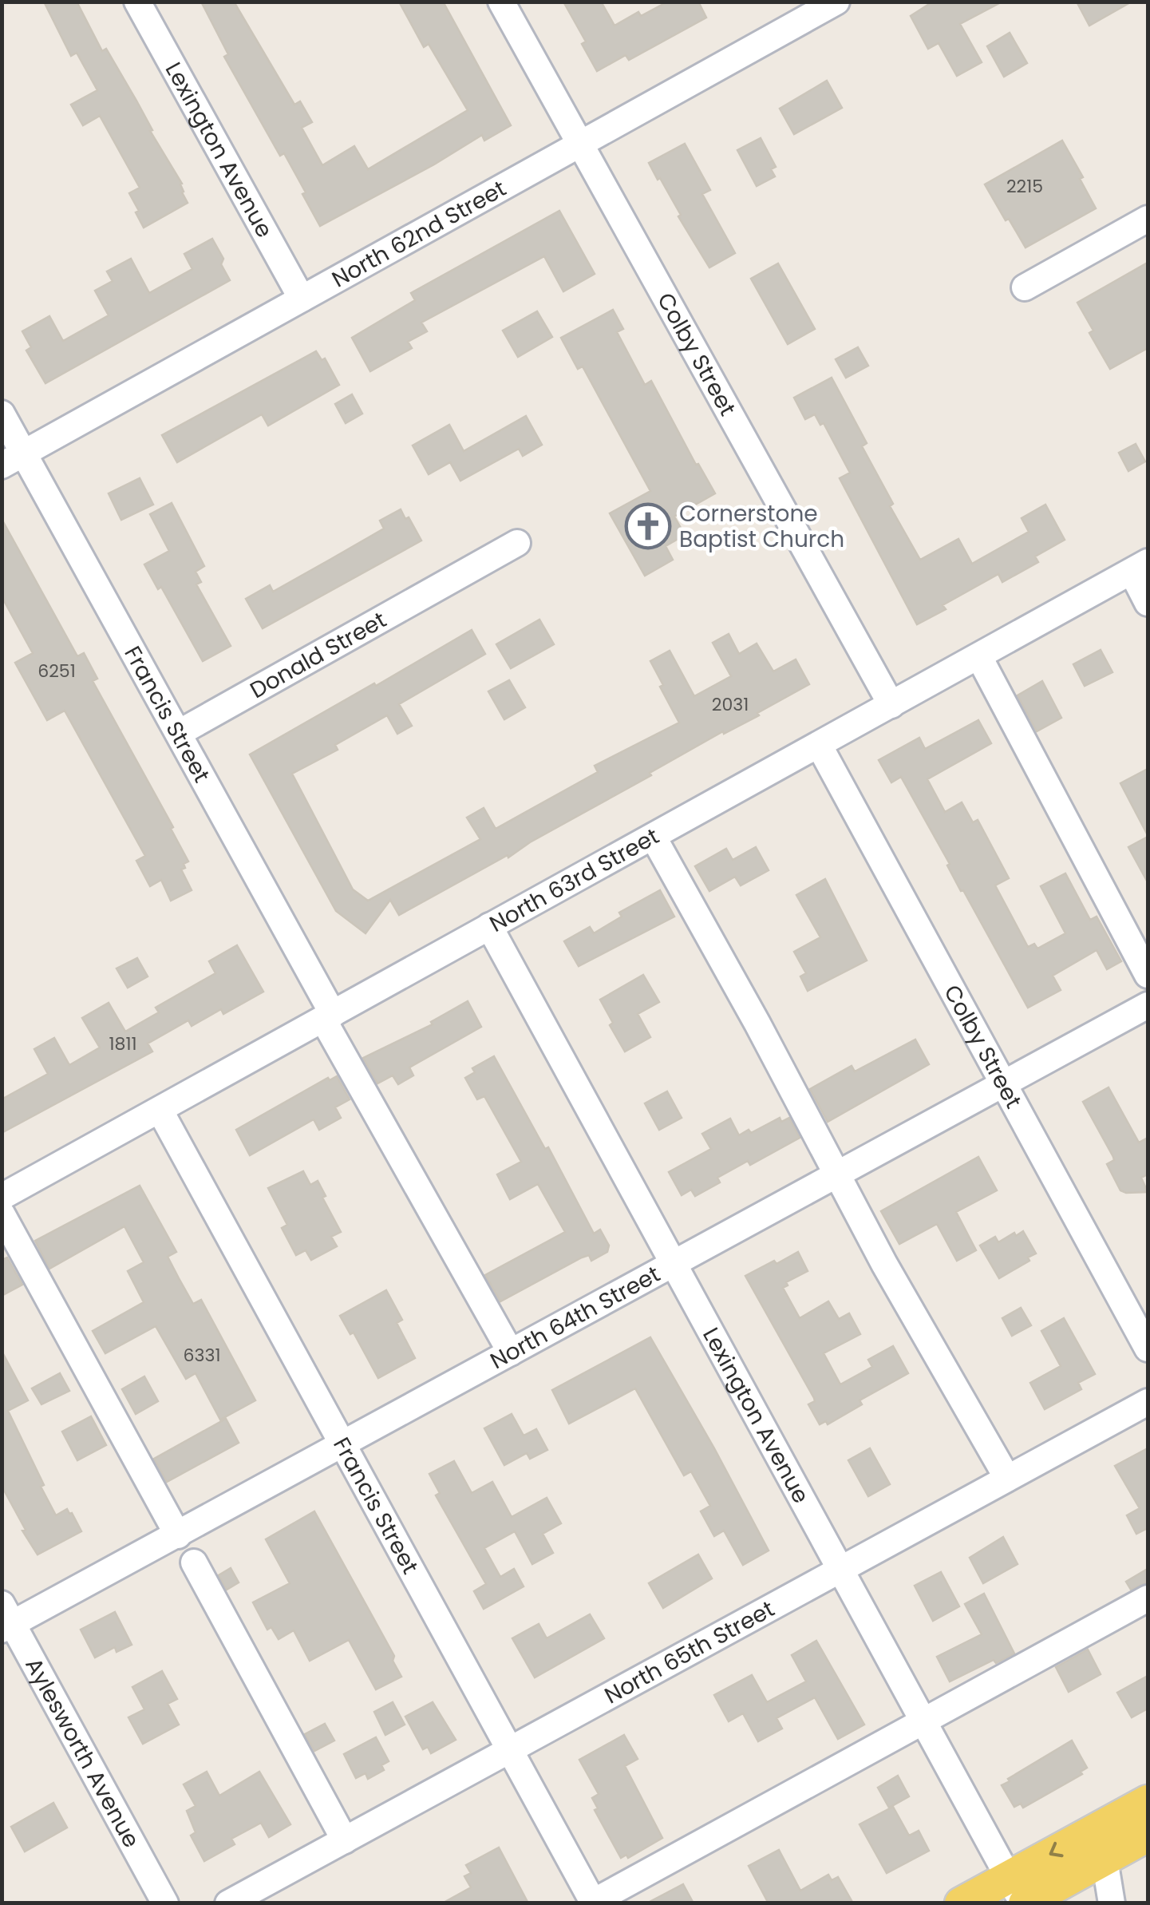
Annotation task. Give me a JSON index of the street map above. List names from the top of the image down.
{
  "streets": {
    "street": [
      "Lexington Avenue",
      "North 62nd Street",
      "Colby Street",
      "Donald Street",
      "Francis Street",
      "North 63rd Street",
      "North 64th Street",
      "North 65th Street",
      "Aylesworth Avenue"
    ]
  },
  "crossings": [
    ["Lexington Avenue", "North 62nd Street"],
    ["Lexington Avenue", "North 63rd Street"],
    ["Lexington Avenue", "North 64th Street"],
    ["Lexington Avenue", "North 65th Street"],
    ["North 62nd Street", "Colby Street"],
    ["North 62nd Street", "Francis Street"],
    ["Colby Street", "North 63rd Street"],
    ["Colby Street", "North 64th Street"],
    ["Donald Street", "Francis Street"],
    ["Francis Street", "North 63rd Street"],
    ["Francis Street", "North 64th Street"],
    ["Francis Street", "North 65th Street"],
    ["North 64th Street", "Aylesworth Avenue"]
  ],
  "places": {
    "church": ["Cornerstone Baptist Church"]
  },
  "house_numbers": [
    "2215",
    "6251",
    "2031",
    "1811",
    "6331"
  ]
}
